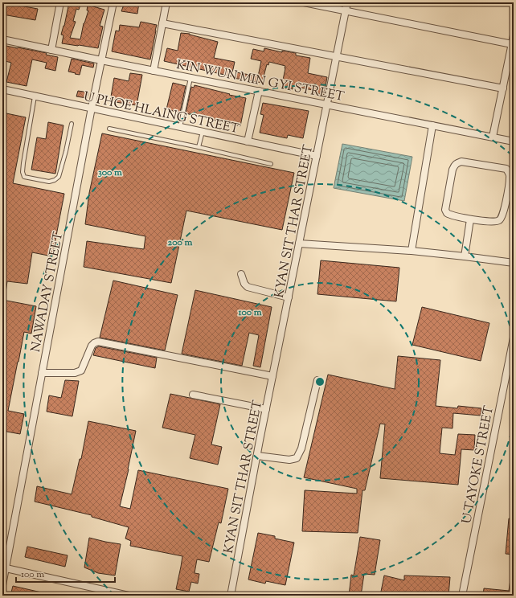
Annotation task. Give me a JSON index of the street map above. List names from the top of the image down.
{
  "streets": {
    "street": [
      "KIN WUN MIN GYI STREET",
      "U PHOE HLAING STREET",
      "KYAN SIT THAR STREET",
      "NAWADAY STREET",
      "U TAYOKE STREET"
    ]
  },
  "crossings": [
    ["KIN WUN MIN GYI STREET", "KYAN SIT THAR STREET"],
    ["KIN WUN MIN GYI STREET", "NAWADAY STREET"],
    ["U PHOE HLAING STREET", "KYAN SIT THAR STREET"],
    ["U PHOE HLAING STREET", "NAWADAY STREET"]
  ],
  "scale_bar": "100 m",
  "rings": ["300 m", "200 m", "100 m"]
}
